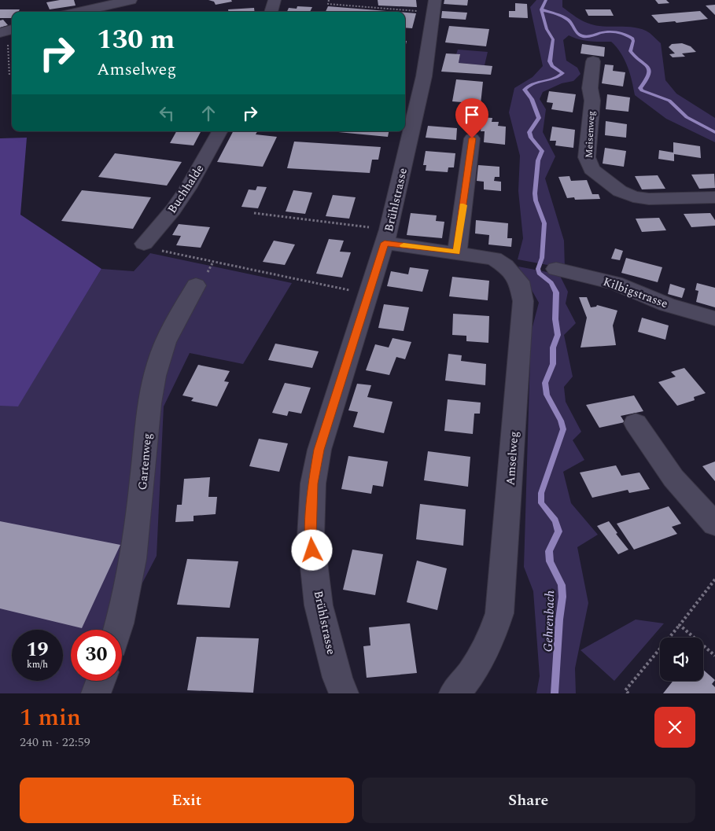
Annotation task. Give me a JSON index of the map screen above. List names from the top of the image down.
{
  "streets": {
    "street": [
      "Meisenweg",
      "Buchhalde",
      "Brühlstrasse",
      "Kilbigstrasse",
      "Amselweg",
      "Gartenweg"
    ]
  },
  "crossings": [
    ["Brühlstrasse", "Amselweg"]
  ],
  "water": ["Gehrenbach"],
  "page": {
    "turn": ["130 m", "Amselweg"],
    "speed": "19 km/h",
    "limit": "30",
    "heading": ["1 min", "240 m · 22:59"],
    "buttons": ["Exit", "Share"]
  }
}
